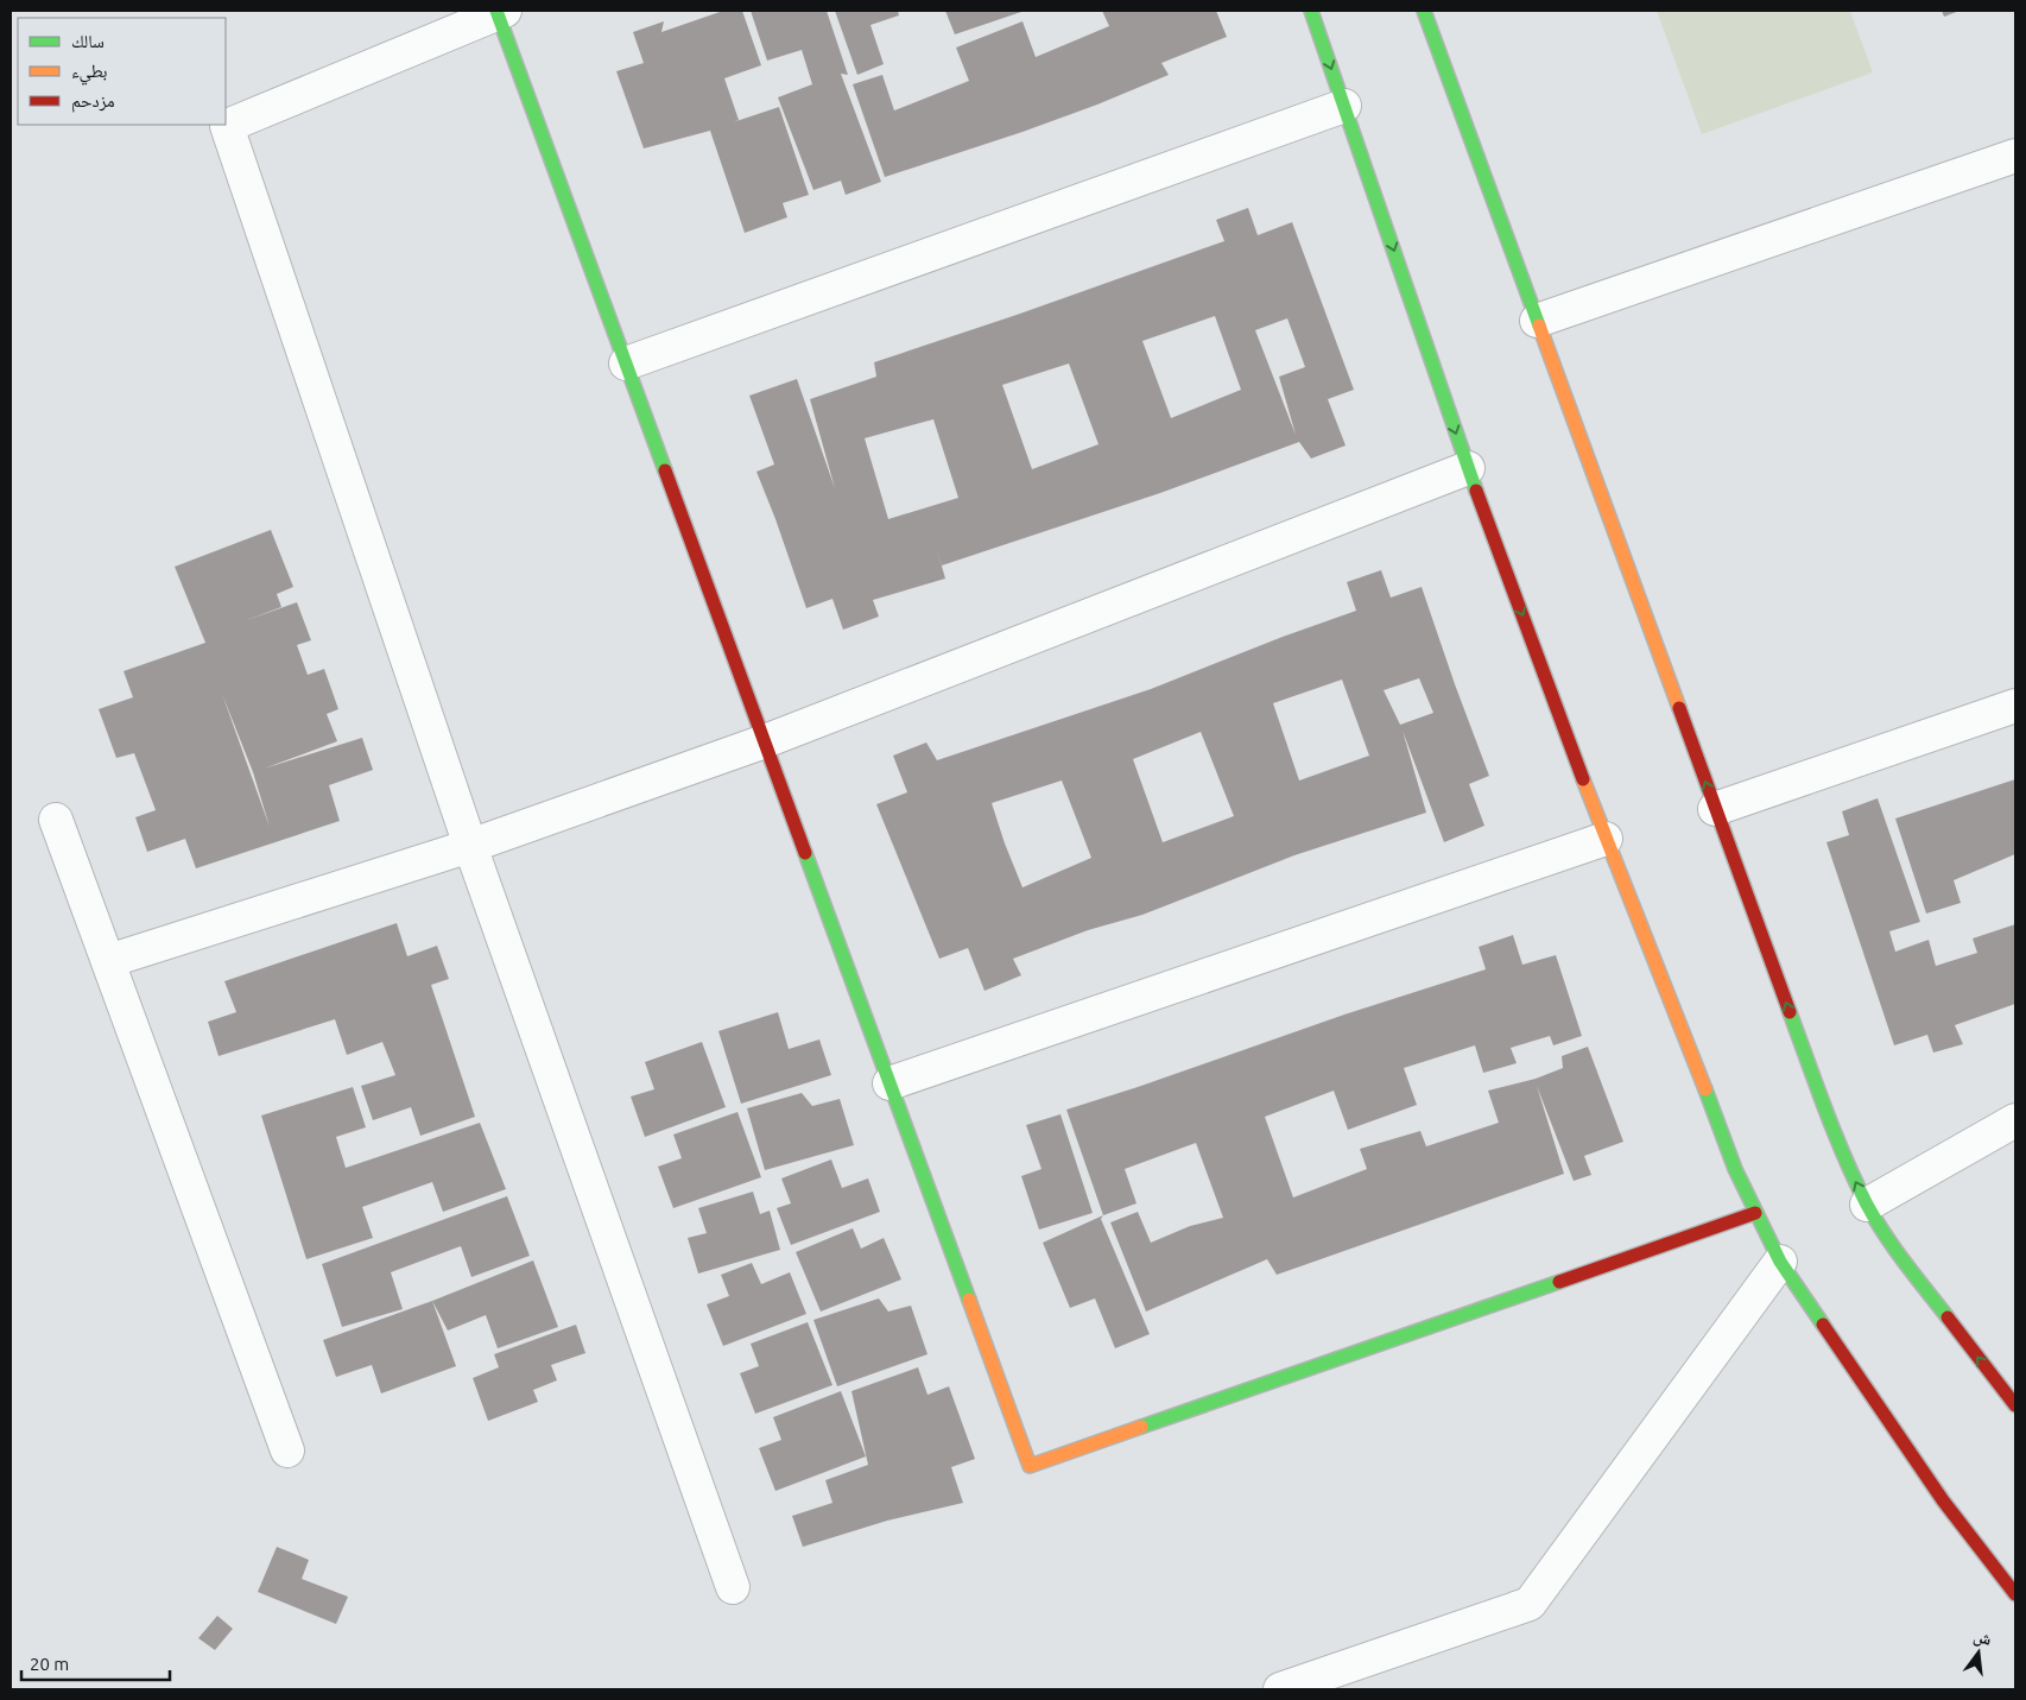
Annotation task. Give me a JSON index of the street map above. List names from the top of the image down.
{
  "legend": ["سالك", "بطيء", "مزدحم"],
  "scale_bar": "20 m",
  "north": "top"
}
